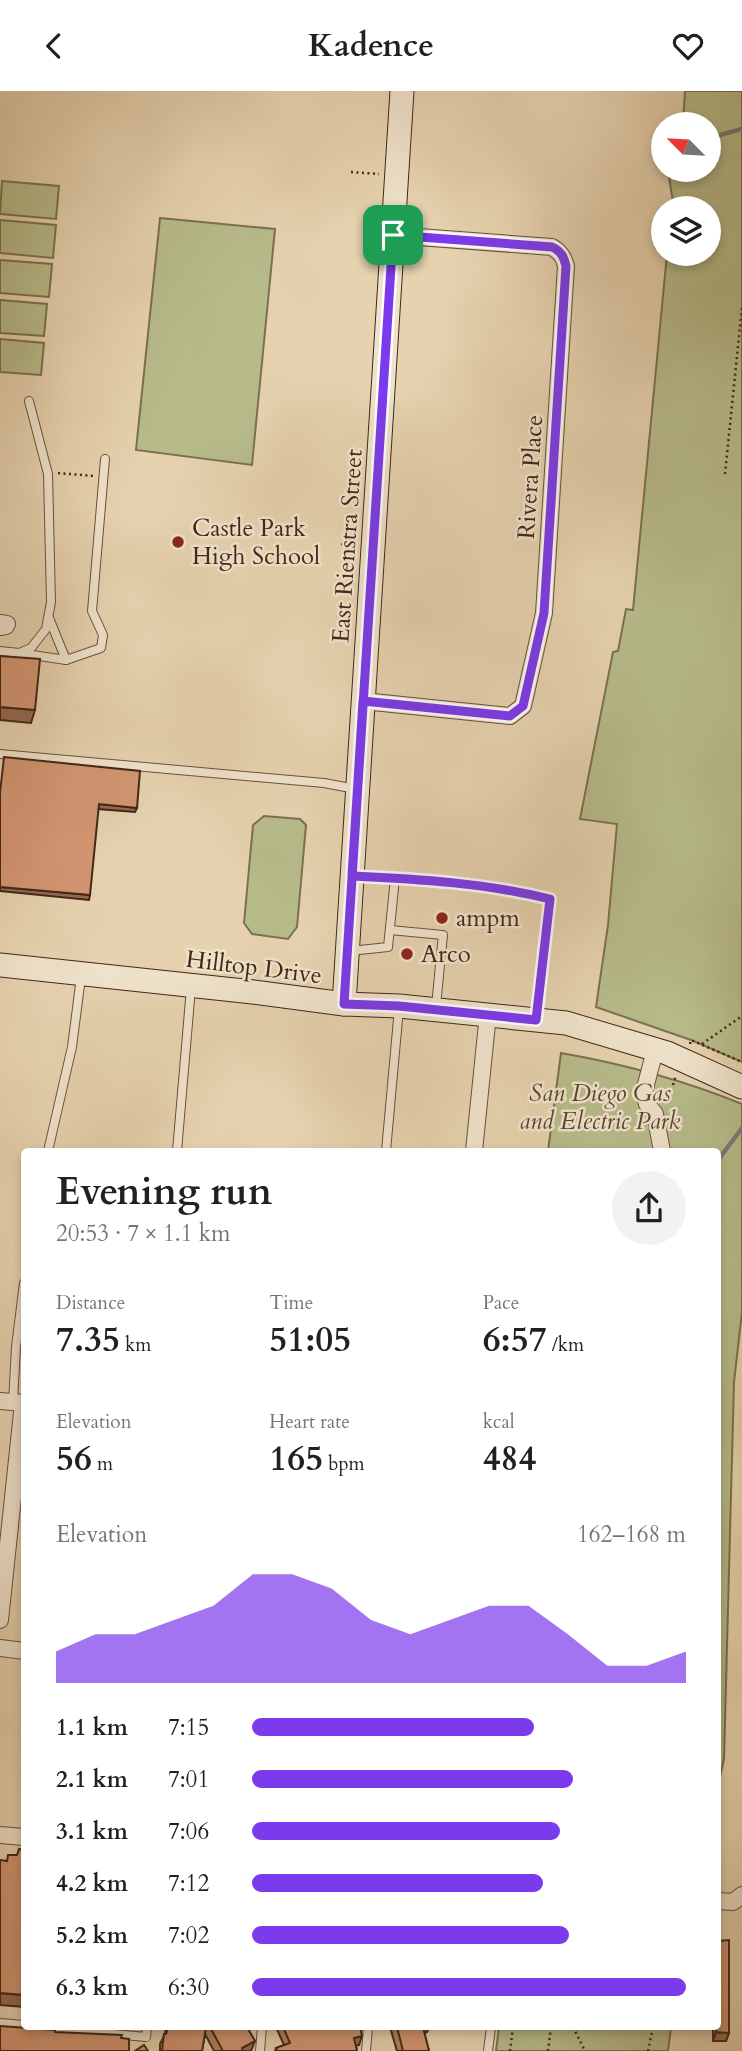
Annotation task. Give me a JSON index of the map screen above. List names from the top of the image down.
{
  "streets": {
    "street": ["Rivera Place", "East Rienstra Street", "Hilltop Drive"]
  },
  "crossings": [
    ["Rivera Place", "East Rienstra Street"],
    ["East Rienstra Street", "Hilltop Drive"]
  ],
  "parks": ["San Diego Gas and Electric Park"],
  "places": ["Castle Park High School", "ampm", "Arco"],
  "north": "top left",
  "page": {
    "header": "Kadence",
    "heading": ["Evening run", "20:53 · 7 × 1.1 km"],
    "stats": [
      ["Distance", "7.35 km"],
      ["Time", "51:05"],
      ["Pace", "6:57 /km"],
      ["Elevation", "56 m"],
      ["Heart rate", "165 bpm"],
      ["kcal", "484"]
    ],
    "chart": ["Elevation", "162–168 m"],
    "list": [
      {
        "name": "1.1 km",
        "note": "7:15"
      },
      {
        "name": "2.1 km",
        "note": "7:01"
      },
      {
        "name": "3.1 km",
        "note": "7:06"
      },
      {
        "name": "4.2 km",
        "note": "7:12"
      },
      {
        "name": "5.2 km",
        "note": "7:02"
      },
      {
        "name": "6.3 km",
        "note": "6:30"
      }
    ]
  }
}
